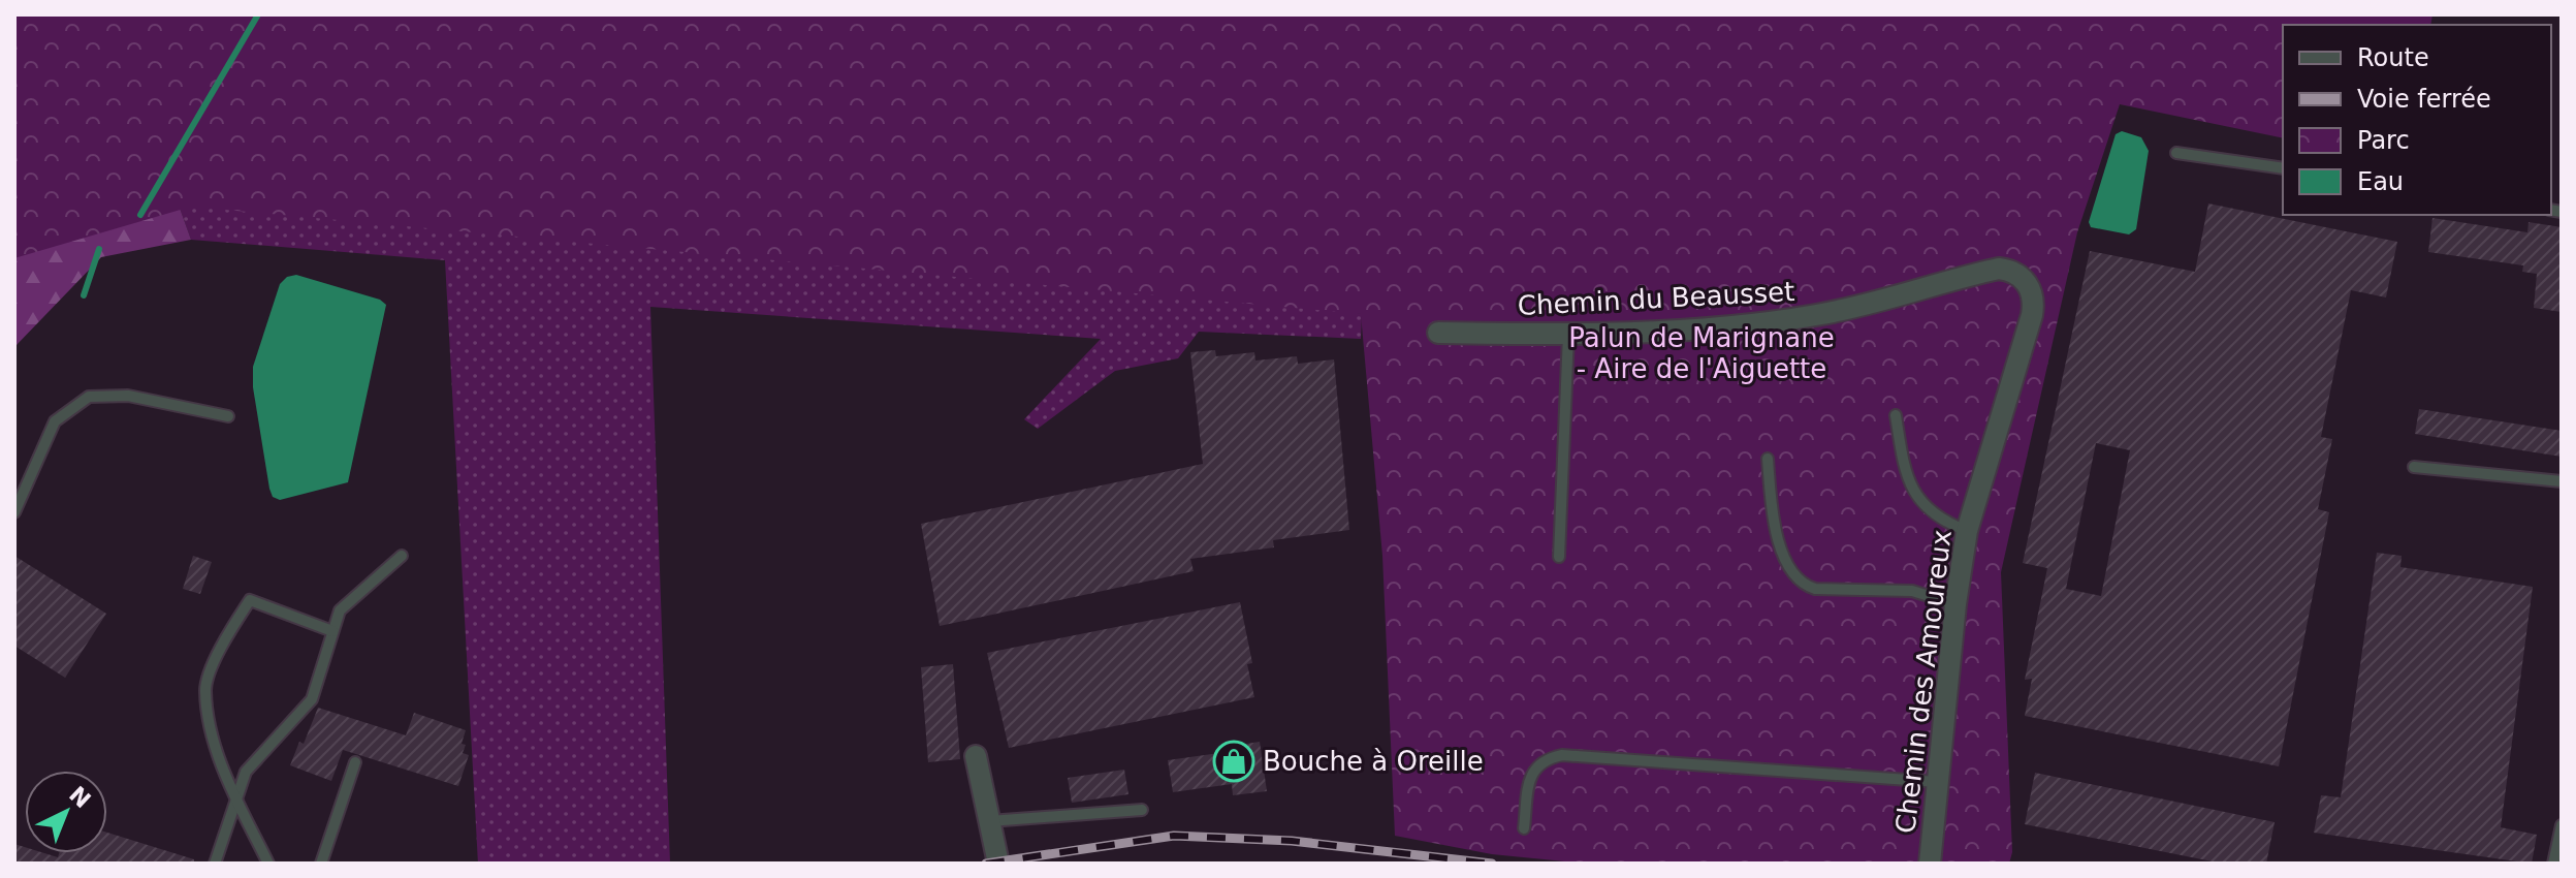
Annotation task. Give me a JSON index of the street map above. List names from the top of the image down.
{
  "streets": {
    "street": ["Chemin du Beausset", "Chemin des Amoureux"]
  },
  "crossings": [
    ["Chemin du Beausset", "Chemin des Amoureux"]
  ],
  "parks": ["Palun de Marignane - Aire de l'Aiguette"],
  "places": {
    "shop": ["Bouche à Oreille"]
  },
  "legend": [
    "Route",
    "Voie ferrée",
    "Parc",
    "Eau"
  ],
  "north": "top right"
}
